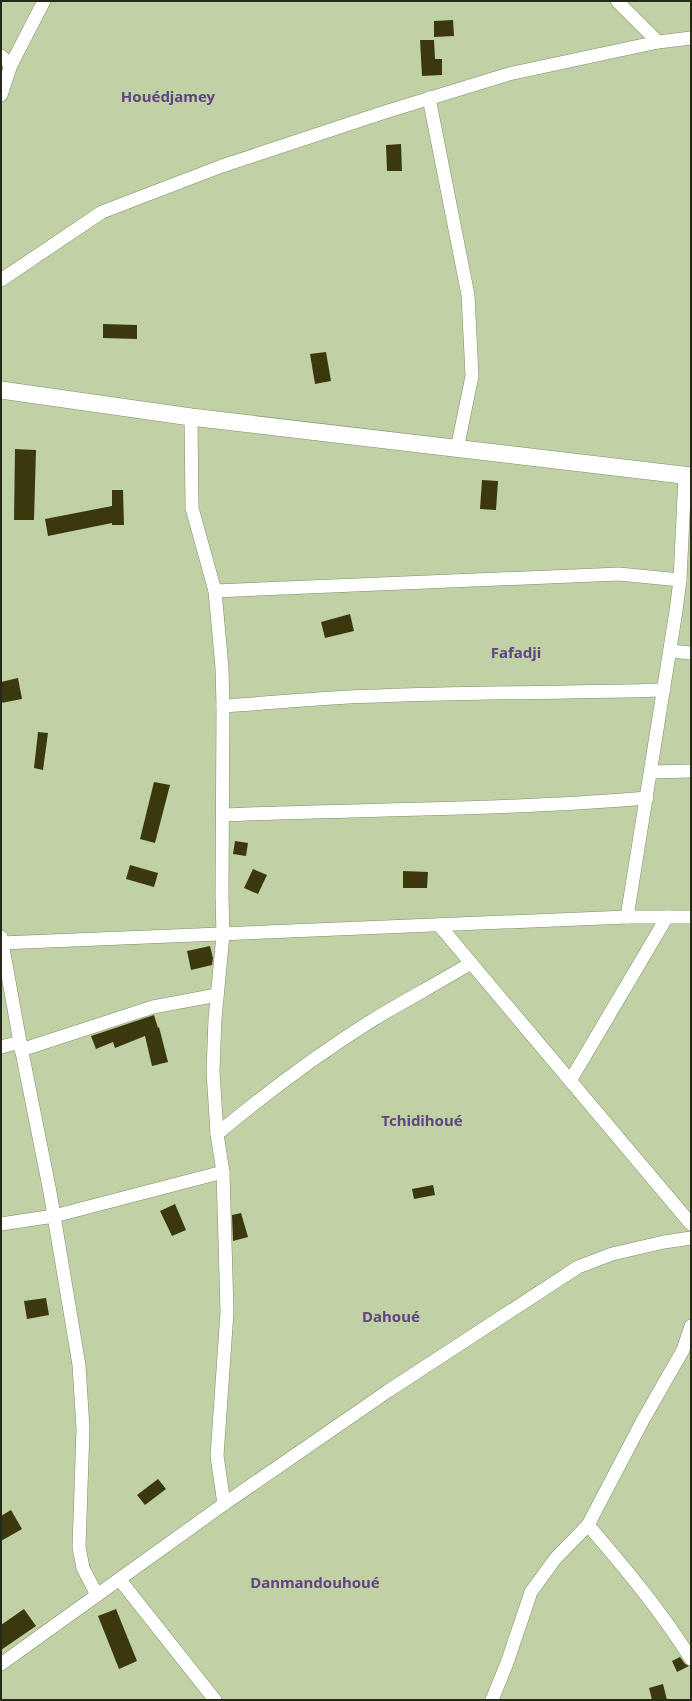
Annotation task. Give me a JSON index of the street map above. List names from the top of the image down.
{
  "districts": [
    "Houédjamey",
    "Fafadji",
    "Tchidihoué",
    "Dahoué",
    "Danmandouhoué"
  ]
}
